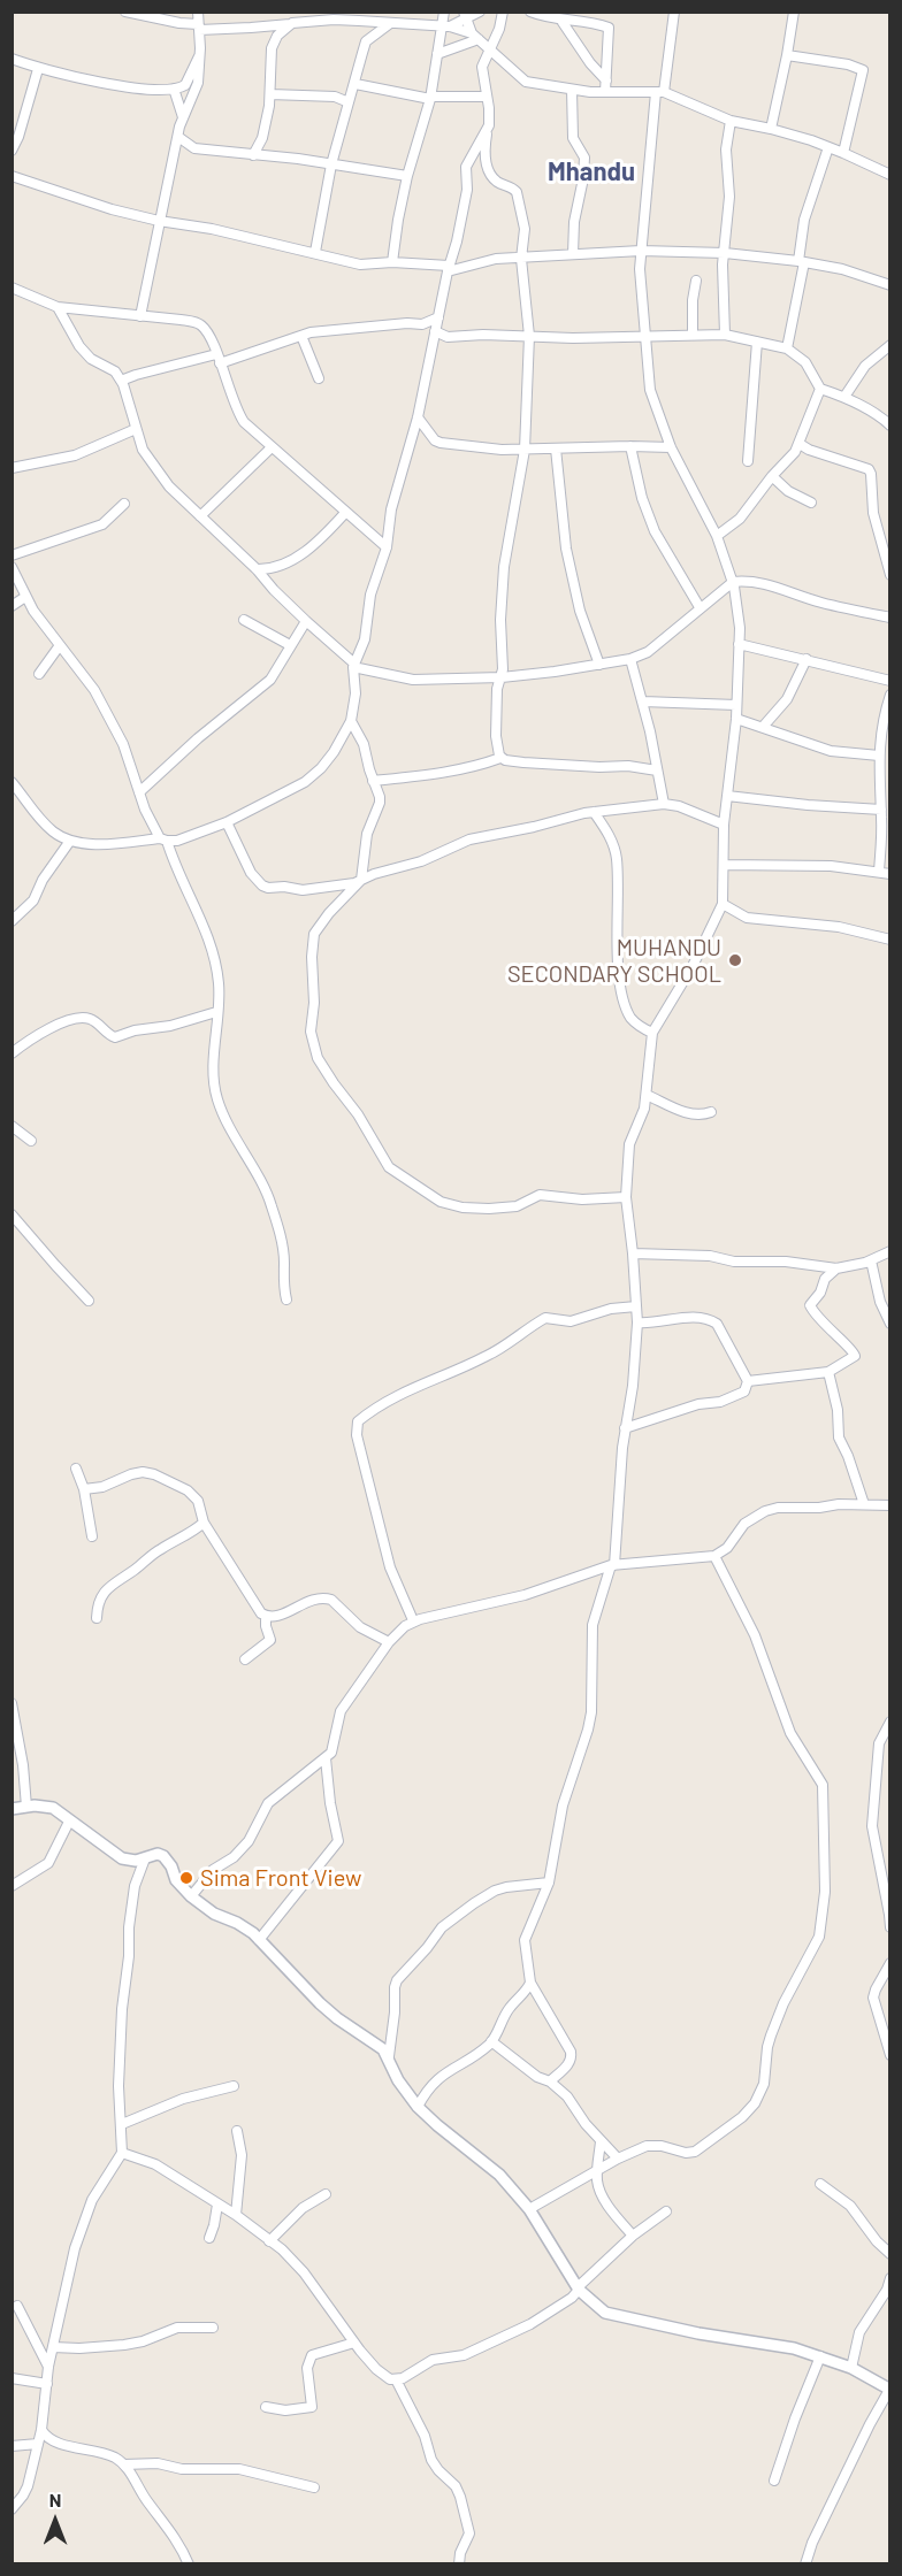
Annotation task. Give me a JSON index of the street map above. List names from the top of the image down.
{
  "districts": ["Mhandu"],
  "places": ["MUHANDU SECONDARY SCHOOL", "Sima Front View"],
  "north": "top"
}
